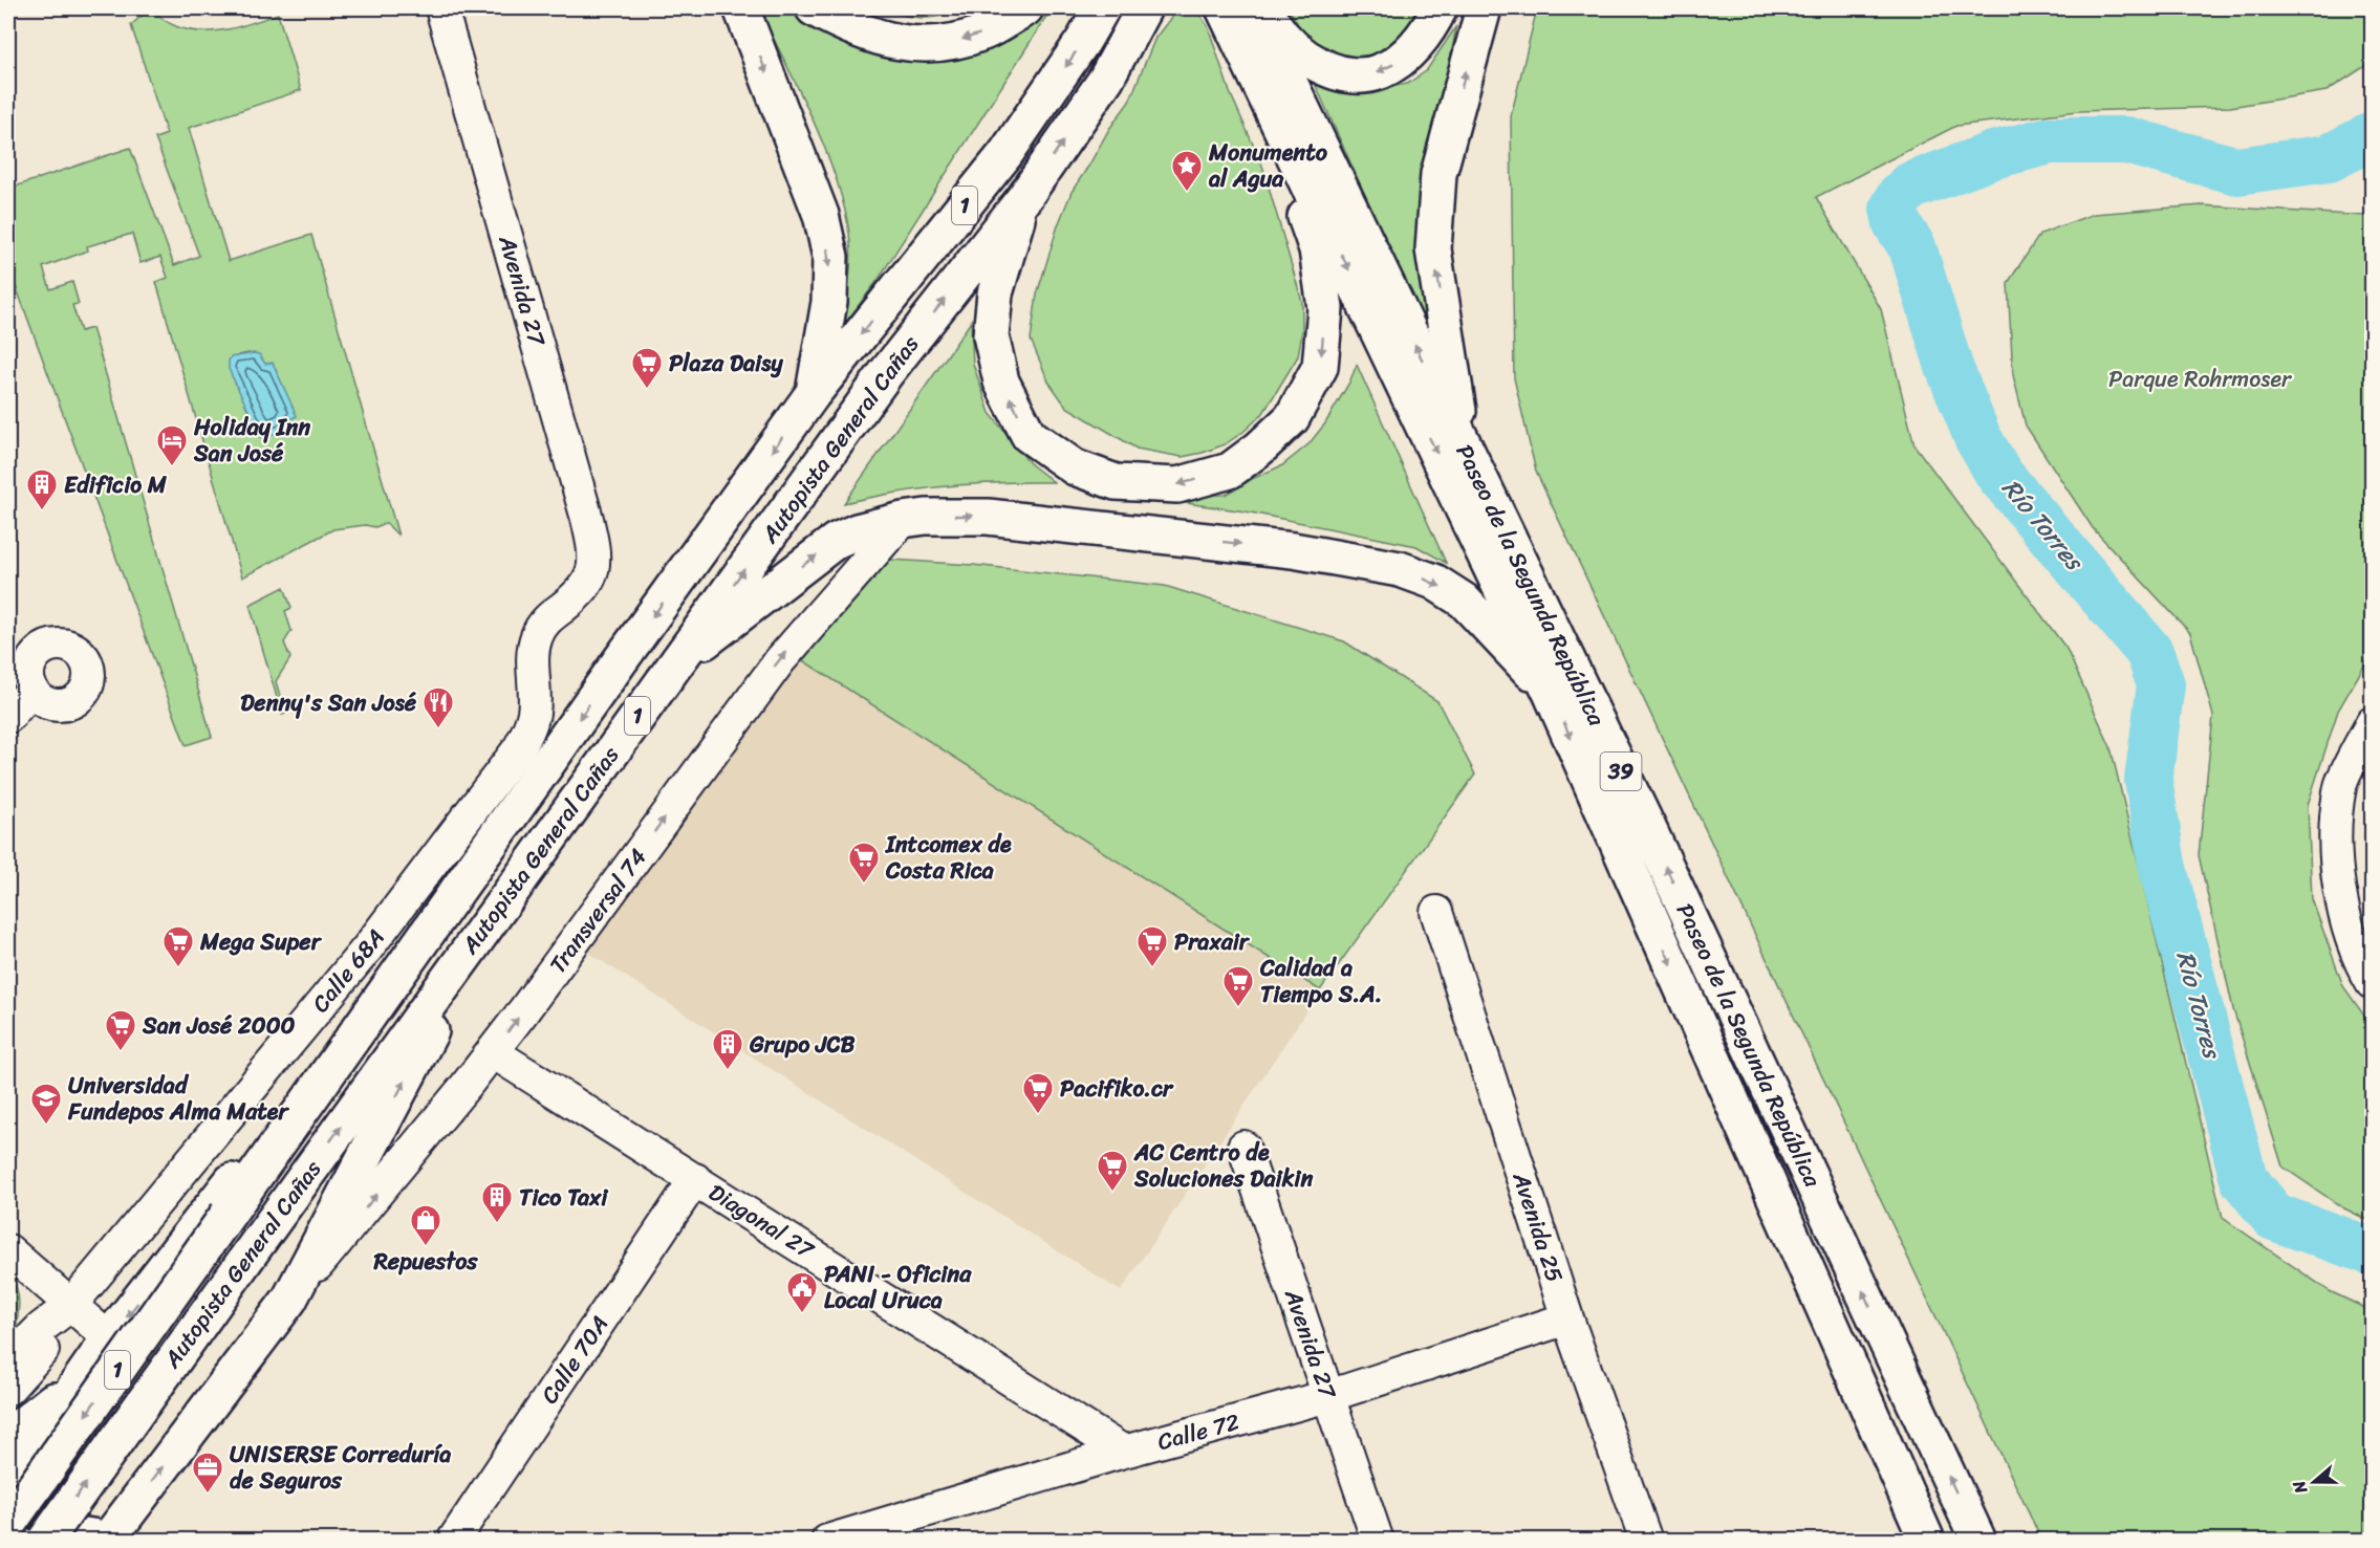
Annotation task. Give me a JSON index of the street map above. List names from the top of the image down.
{
  "streets": {
    "highway": [
      "1",
      "Autopista General Cañas",
      "Paseo de la Segunda República",
      "39"
    ],
    "street": [
      "Avenida 27",
      "Transversal 74",
      "Calle 68A",
      "Diagonal 27",
      "Avenida 25",
      "Calle 70A",
      "Calle 72"
    ]
  },
  "crossings": [
    ["Avenida 27", "Calle 68A"],
    ["Avenida 27", "Calle 72"],
    ["Transversal 74", "Diagonal 27"],
    ["Diagonal 27", "Calle 70A"],
    ["Diagonal 27", "Calle 72"],
    ["Avenida 25", "Calle 72"]
  ],
  "one_way": ["Transversal 74"],
  "water": ["Río Torres"],
  "parks": ["Parque Rohrmoser"],
  "places": {
    "place": ["Monumento al Agua"],
    "supermarket": [
      "Plaza Daisy",
      "Intcomex de Costa Rica",
      "Mega Super",
      "Praxair",
      "Calidad a Tiempo S.A.",
      "San José 2000",
      "Pacifiko.cr",
      "AC Centro de Soluciones Daikin"
    ],
    "hotel": ["Holiday Inn San José"],
    "building": ["Edificio M", "Grupo JCB", "Tico Taxi"],
    "restaurant": ["Denny's San José"],
    "school or university": ["Universidad Fundepos Alma Mater"],
    "shop": ["Repuestos"],
    "public building": ["PANI - Oficina Local Uruca"],
    "office": ["UNISERSE Correduría de Seguros"]
  },
  "north": "left"
}
